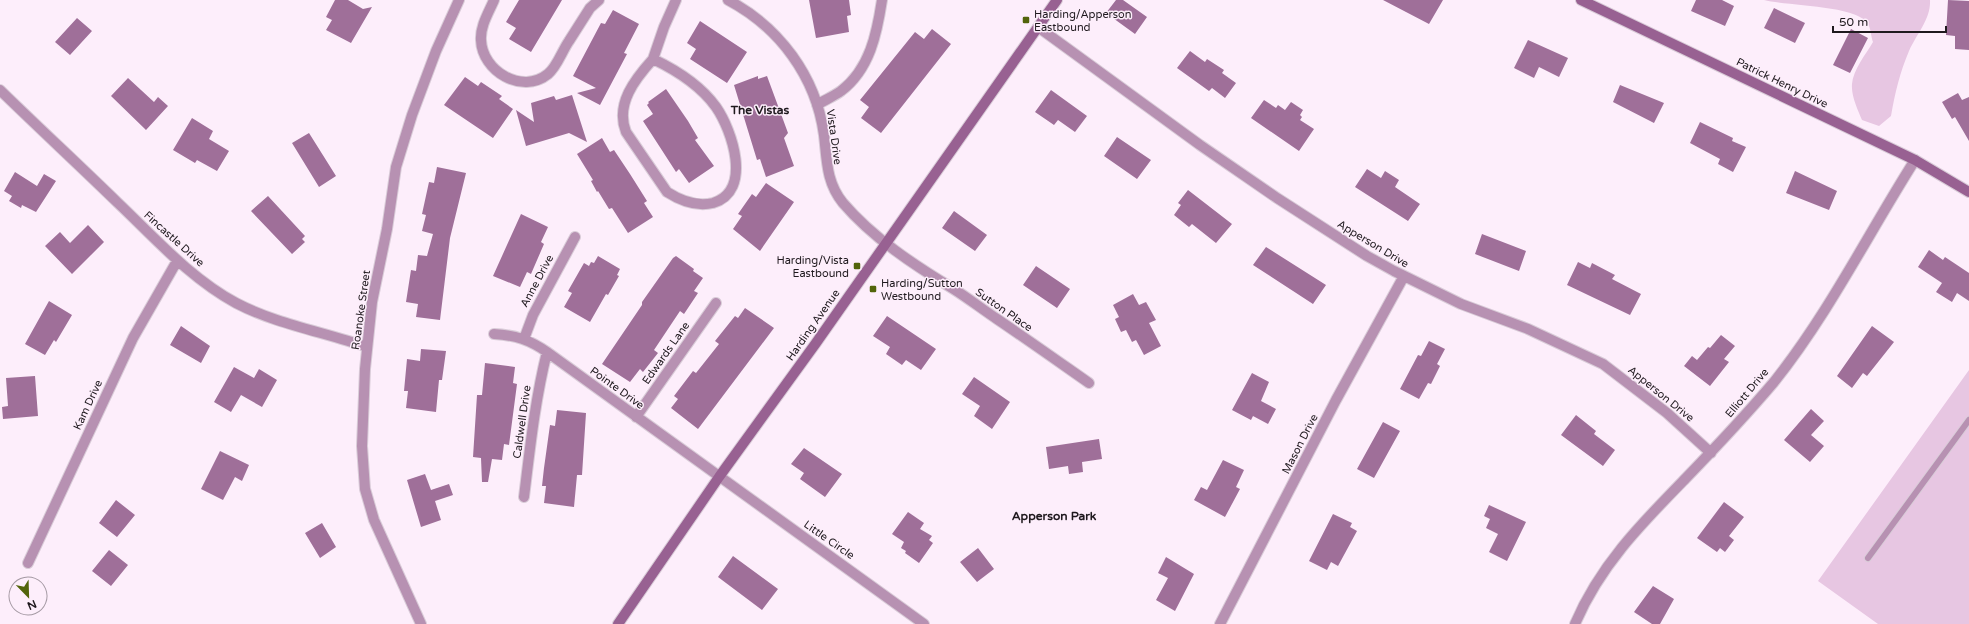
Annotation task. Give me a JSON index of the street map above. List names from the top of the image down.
{
  "streets": {
    "main road": ["Patrick Henry Drive", "Harding Avenue"],
    "street": [
      "Vista Drive",
      "Fincastle Drive",
      "Apperson Drive",
      "Anne Drive",
      "Roanoke Street",
      "Sutton Place",
      "Edwards Lane",
      "Pointe Drive",
      "Elliott Drive",
      "Kam Drive",
      "Caldwell Drive",
      "Mason Drive",
      "Little Circle"
    ]
  },
  "crossings": [
    ["Patrick Henry Drive", "Elliott Drive"],
    ["Vista Drive", "Sutton Place"],
    ["Vista Drive", "Harding Avenue"],
    ["Fincastle Drive", "Roanoke Street"],
    ["Fincastle Drive", "Kam Drive"],
    ["Apperson Drive", "Harding Avenue"],
    ["Apperson Drive", "Elliott Drive"],
    ["Apperson Drive", "Mason Drive"],
    ["Anne Drive", "Pointe Drive"],
    ["Sutton Place", "Harding Avenue"],
    ["Harding Avenue", "Pointe Drive"],
    ["Harding Avenue", "Little Circle"],
    ["Edwards Lane", "Pointe Drive"],
    ["Pointe Drive", "Caldwell Drive"],
    ["Pointe Drive", "Little Circle"]
  ],
  "districts": ["The Vistas", "Apperson Park"],
  "places": {
    "transit": ["Harding/Apperson Eastbound", "Harding/Vista Eastbound", "Harding/Sutton Westbound"]
  },
  "scale_bar": "50 m",
  "north": "bottom right"
}
